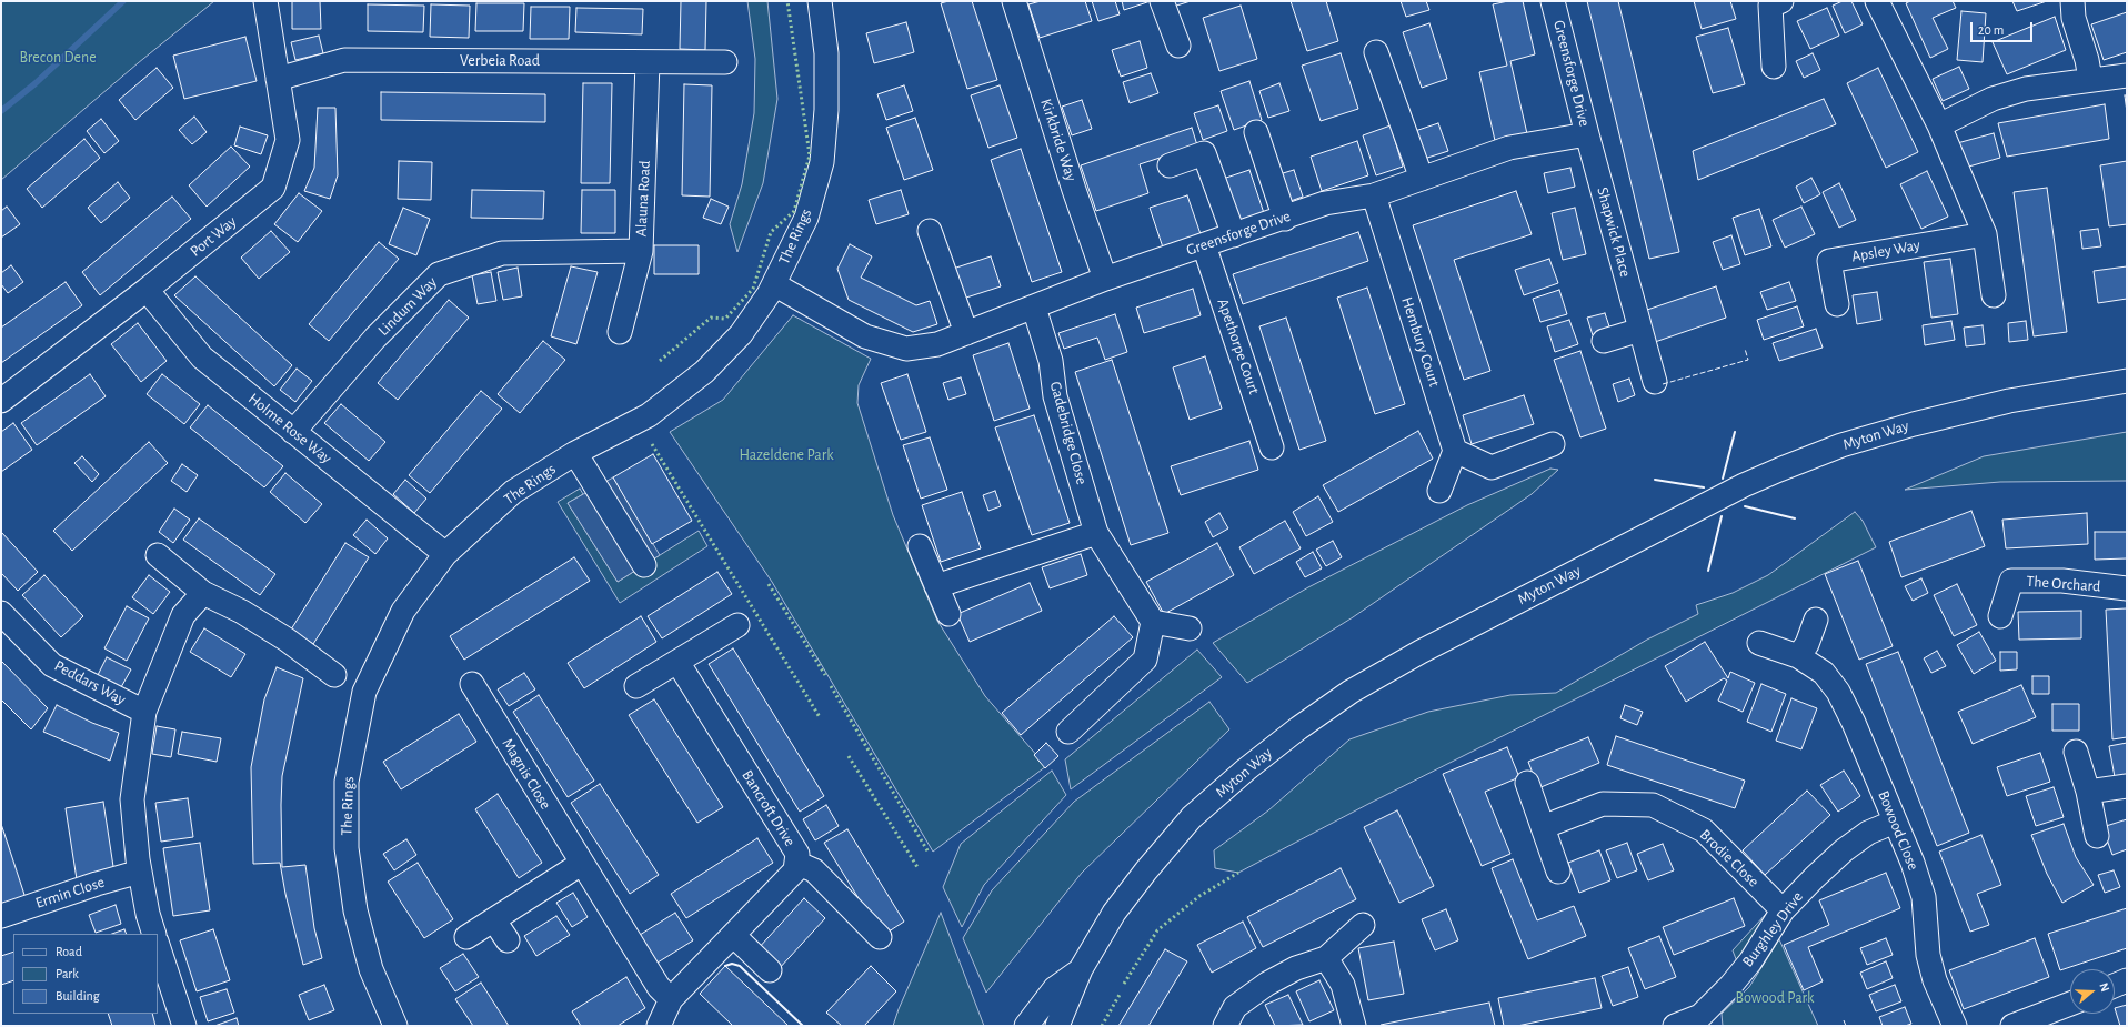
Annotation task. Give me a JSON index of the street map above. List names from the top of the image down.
{
  "streets": {
    "street": [
      "Verbeia Road",
      "Greensforge Drive",
      "Kirkbride Way",
      "Alauna Road",
      "Shapwick Place",
      "Port Way",
      "The Rings",
      "Apsley Way",
      "Lindum Way",
      "Hembury Court",
      "Apethorpe Court",
      "Holme Rose Way",
      "Gadebridge Close",
      "Myton Way",
      "The Orchard",
      "Peddars Way",
      "Magnis Close",
      "Bancroft Drive",
      "Bowood Close",
      "Brodie Close",
      "Ermin Close",
      "Burghley Drive"
    ]
  },
  "crossings": [
    ["Verbeia Road", "Alauna Road"],
    ["Verbeia Road", "Port Way"],
    ["Greensforge Drive", "Kirkbride Way"],
    ["Greensforge Drive", "Shapwick Place"],
    ["Greensforge Drive", "The Rings"],
    ["Greensforge Drive", "Hembury Court"],
    ["Greensforge Drive", "Apethorpe Court"],
    ["Greensforge Drive", "Gadebridge Close"],
    ["Alauna Road", "Lindum Way"],
    ["Port Way", "Holme Rose Way"],
    ["The Rings", "Holme Rose Way"],
    ["Lindum Way", "Holme Rose Way"],
    ["Magnis Close", "Bancroft Drive"],
    ["Bowood Close", "Burghley Drive"],
    ["Brodie Close", "Burghley Drive"]
  ],
  "parks": ["Brecon Dene", "Hazeldene Park", "Bowood Park"],
  "legend": ["Road", "Park", "Building"],
  "scale_bar": "20 m",
  "north": "right"
}
